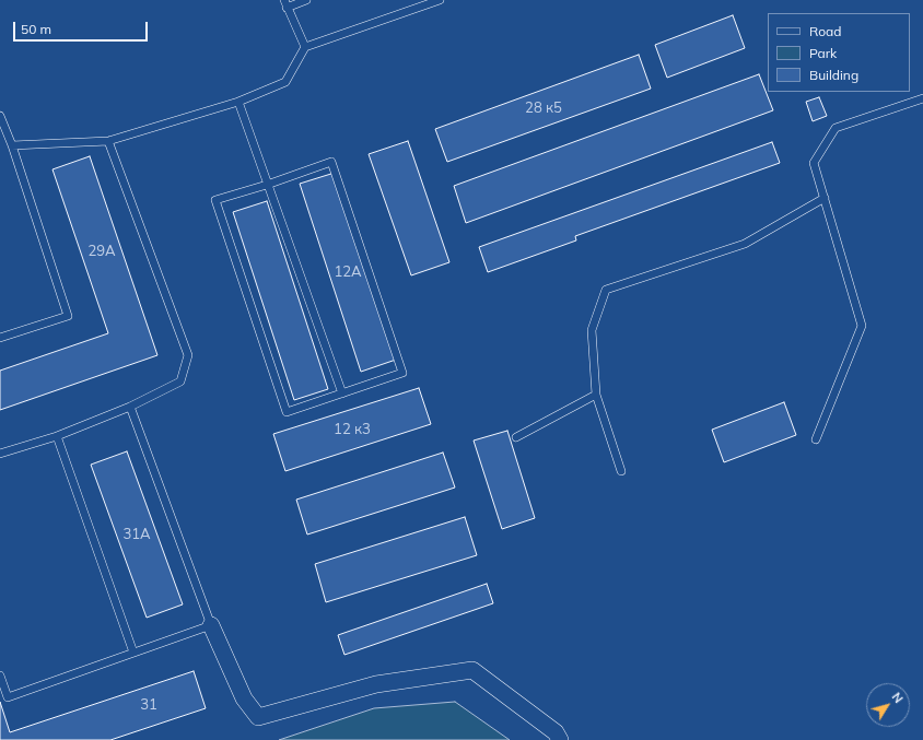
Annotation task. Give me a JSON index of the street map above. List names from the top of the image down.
{
  "house_numbers": [
    "28 к5",
    "29А",
    "12А",
    "12 к3",
    "31А",
    "31"
  ],
  "legend": ["Road", "Park", "Building"],
  "scale_bar": "50 m",
  "north": "top right"
}
